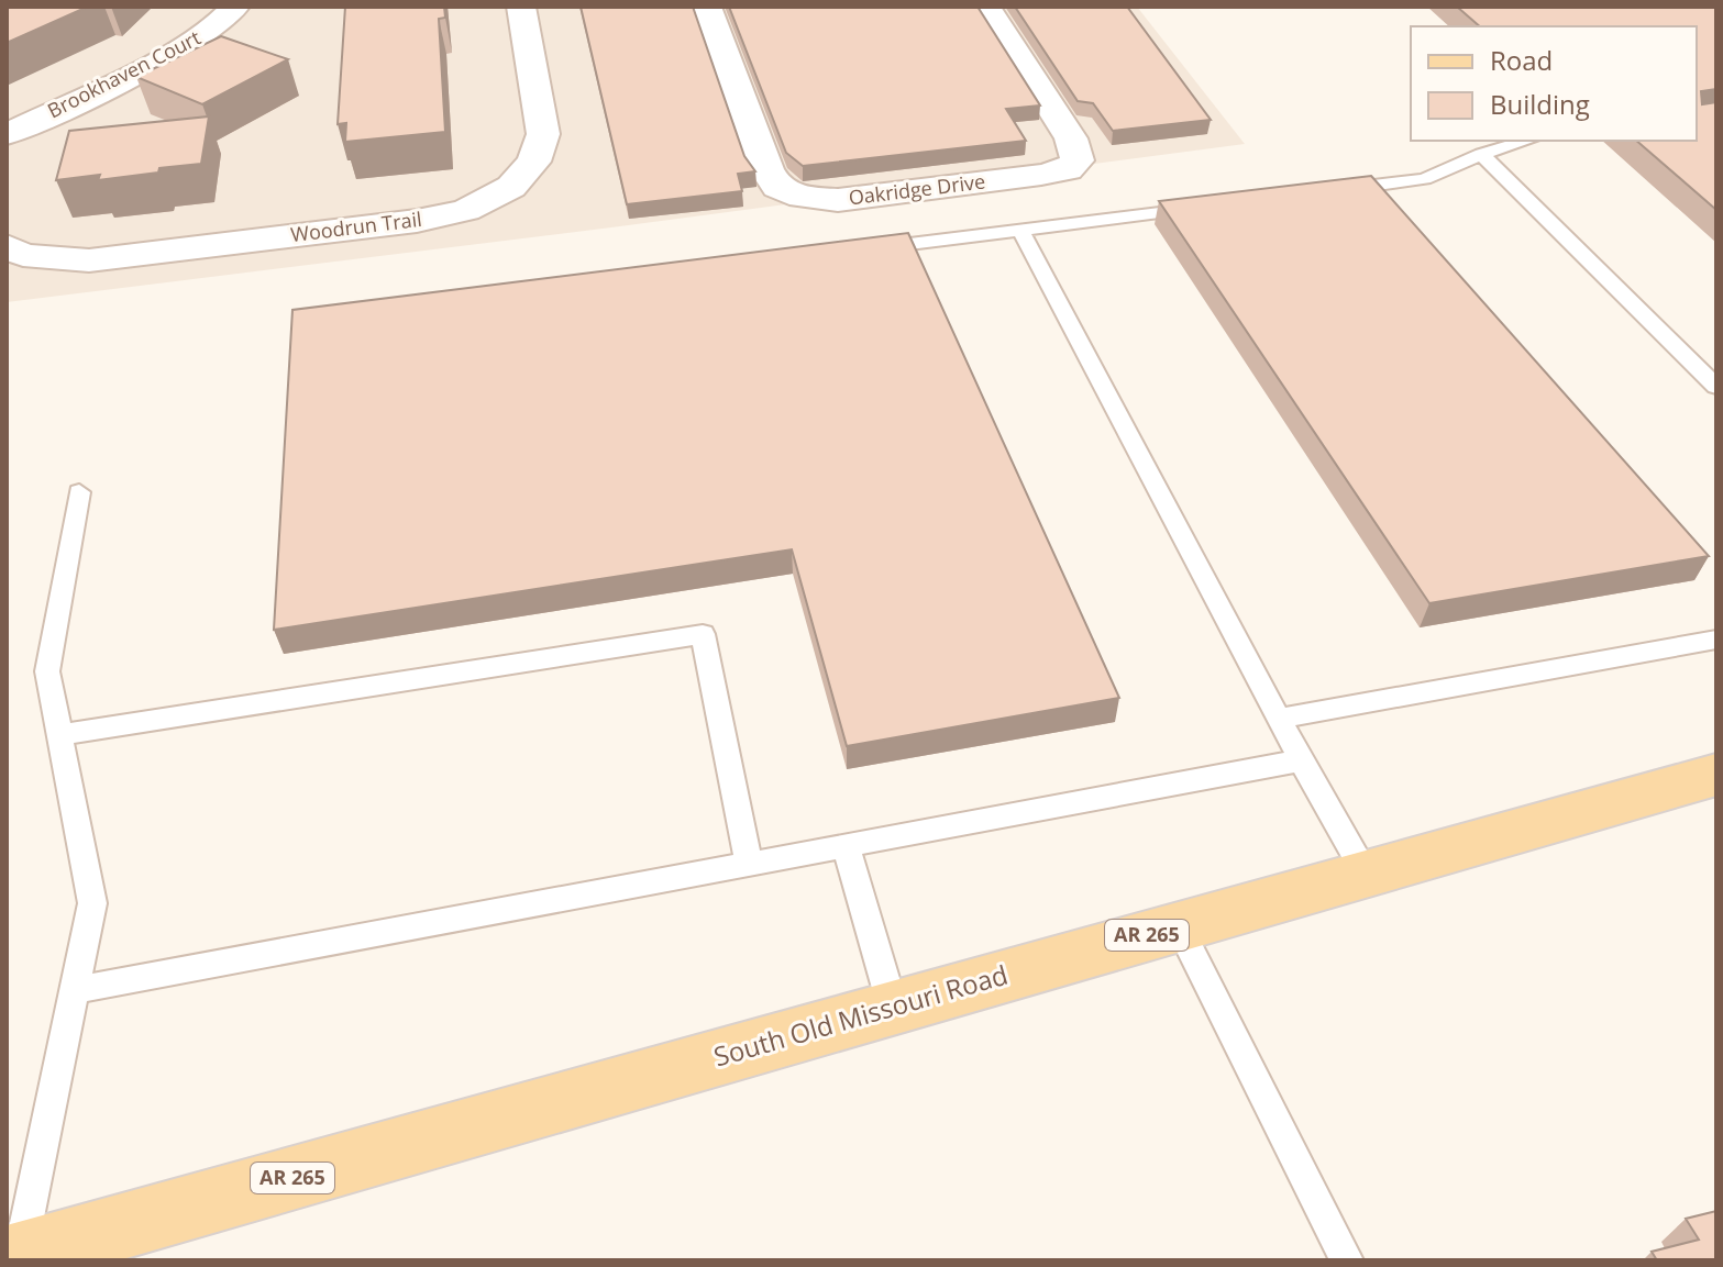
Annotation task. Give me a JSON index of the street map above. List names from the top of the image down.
{
  "streets": {
    "main road": ["AR 265", "South Old Missouri Road"],
    "street": ["Brookhaven Court", "Oakridge Drive", "Woodrun Trail"]
  },
  "legend": ["Road", "Building"]
}
